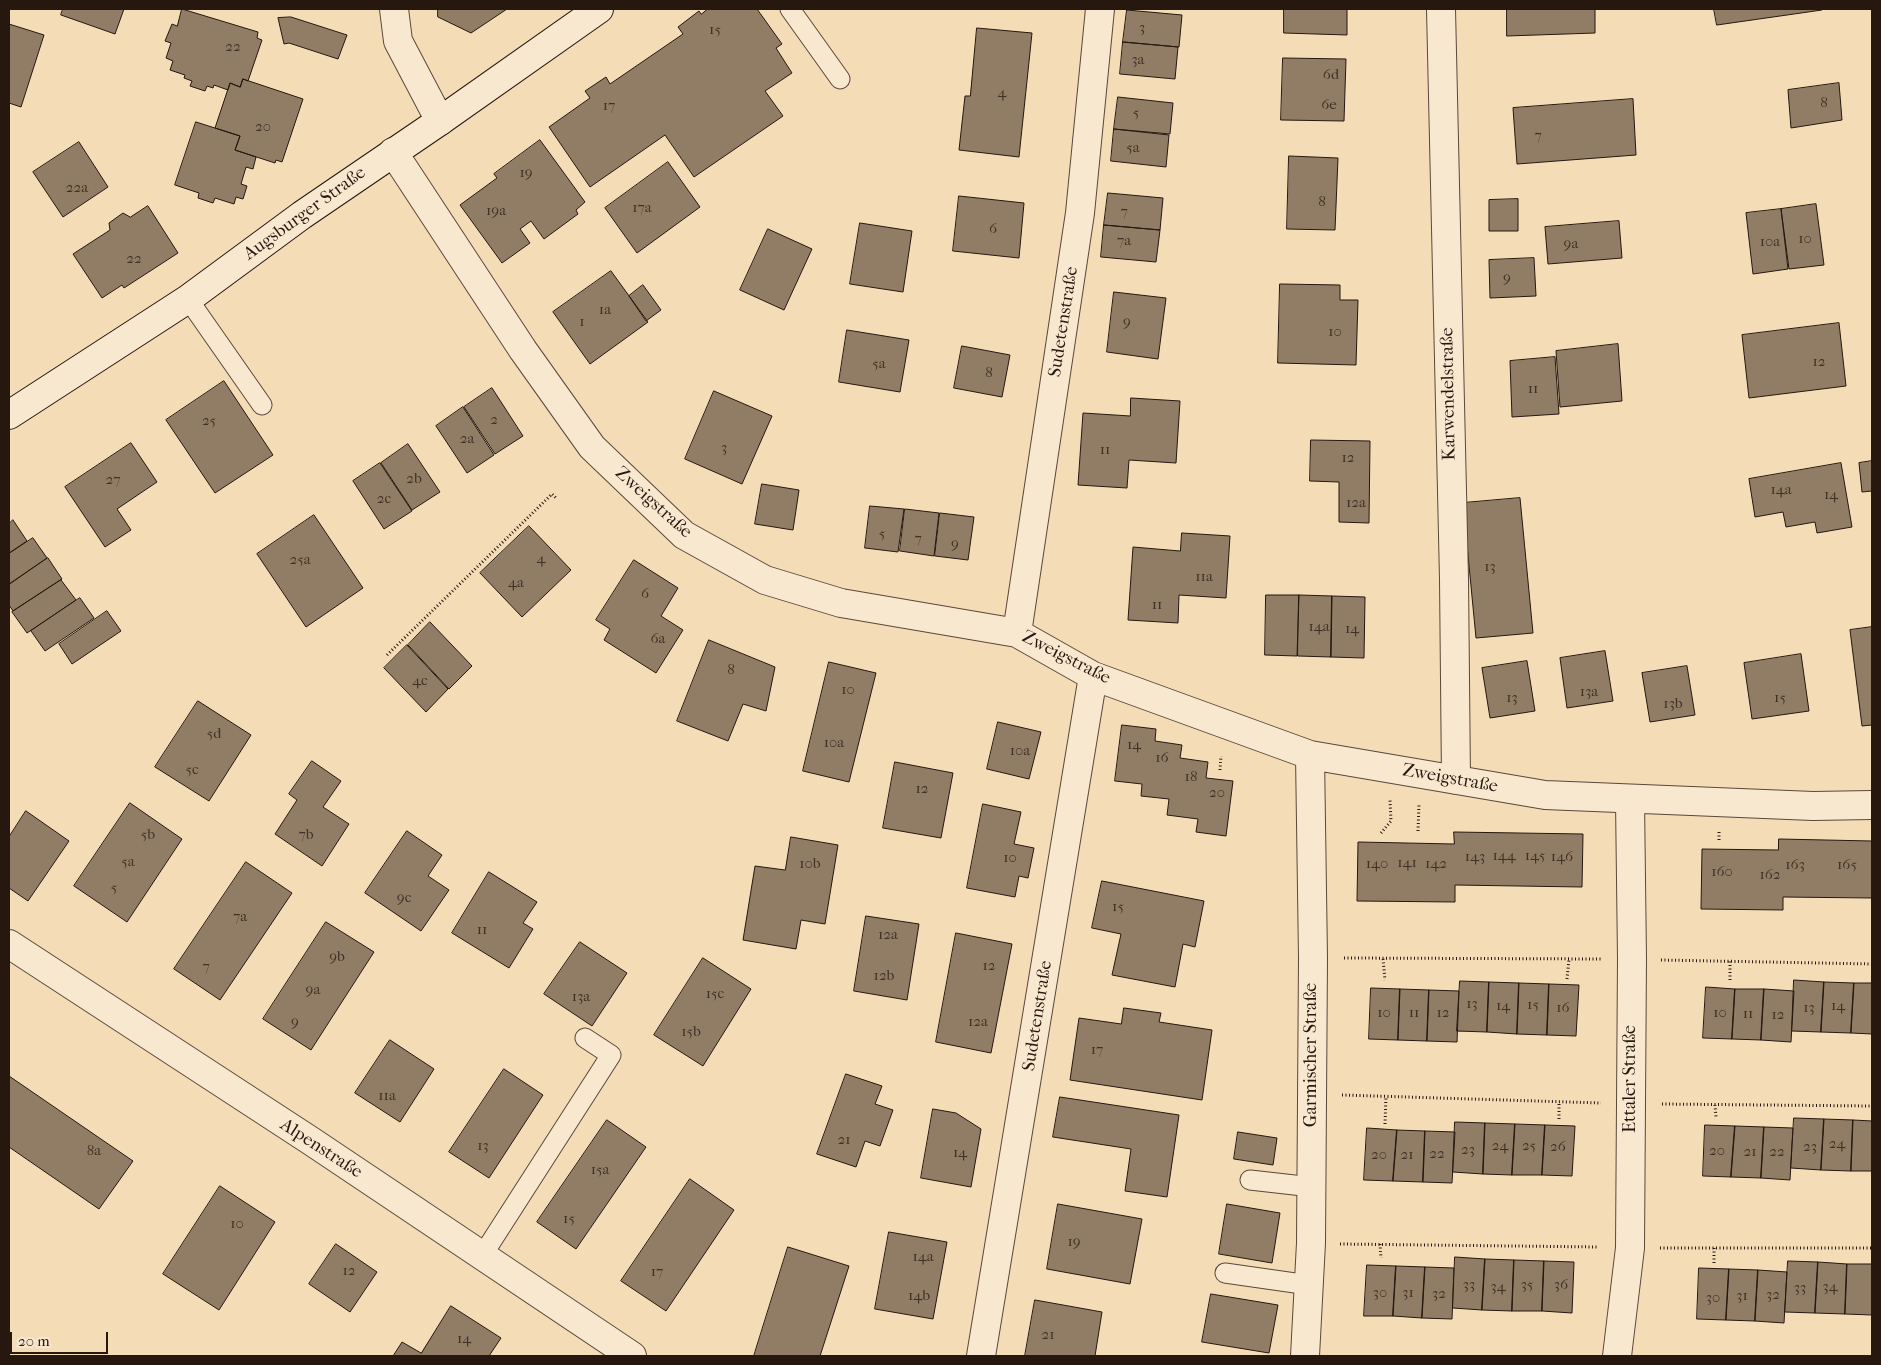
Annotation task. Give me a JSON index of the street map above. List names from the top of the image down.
{
  "streets": {
    "street": [
      "Augsburger Straße",
      "Sudetenstraße",
      "Karwendelstraße",
      "Zweigstraße",
      "Garmischer Straße",
      "Ettaler Straße",
      "Alpenstraße"
    ]
  },
  "crossings": [
    ["Augsburger Straße", "Zweigstraße"],
    ["Sudetenstraße", "Zweigstraße"],
    ["Karwendelstraße", "Zweigstraße"],
    ["Zweigstraße", "Garmischer Straße"],
    ["Zweigstraße", "Ettaler Straße"]
  ],
  "house_numbers": [
    "3",
    "15",
    "22",
    "3a",
    "6d",
    "4",
    "8",
    "6e",
    "17",
    "5",
    "20",
    "7",
    "5a",
    "19",
    "22a",
    "8",
    "17a",
    "19a",
    "7",
    "6",
    "10",
    "7a",
    "10a",
    "9a",
    "22",
    "9",
    "1a",
    "1",
    "9",
    "10",
    "12",
    "5a",
    "8",
    "11",
    "2",
    "25",
    "2a",
    "3",
    "11",
    "12",
    "2b",
    "27",
    "14a",
    "14",
    "2c",
    "12a",
    "5",
    "7",
    "9",
    "4",
    "25a",
    "13",
    "11a",
    "4a",
    "6",
    "11",
    "14a",
    "14",
    "6a",
    "8",
    "4c",
    "10",
    "13a",
    "13",
    "15",
    "13b",
    "5d",
    "10a",
    "14",
    "10a",
    "16",
    "5c",
    "18",
    "12",
    "20",
    "5b",
    "7b",
    "144",
    "145",
    "143",
    "146",
    "10",
    "5a",
    "141",
    "10b",
    "140",
    "142",
    "163",
    "165",
    "160",
    "162",
    "5",
    "9c",
    "15",
    "7a",
    "11",
    "12a",
    "9b",
    "12",
    "7",
    "12b",
    "9a",
    "15c",
    "13a",
    "13",
    "15",
    "14",
    "14",
    "16",
    "13",
    "10",
    "11",
    "12",
    "10",
    "11",
    "12",
    "9",
    "12a",
    "15b",
    "17",
    "11a",
    "21",
    "24",
    "13",
    "24",
    "25",
    "26",
    "23",
    "23",
    "8a",
    "20",
    "21",
    "22",
    "14",
    "22",
    "20",
    "21",
    "15a",
    "15",
    "10",
    "19",
    "14a",
    "12",
    "17",
    "33",
    "35",
    "36",
    "34",
    "34",
    "33",
    "30",
    "31",
    "32",
    "32",
    "14b",
    "31",
    "30",
    "21",
    "14"
  ],
  "scale_bar": "20 m"
}
